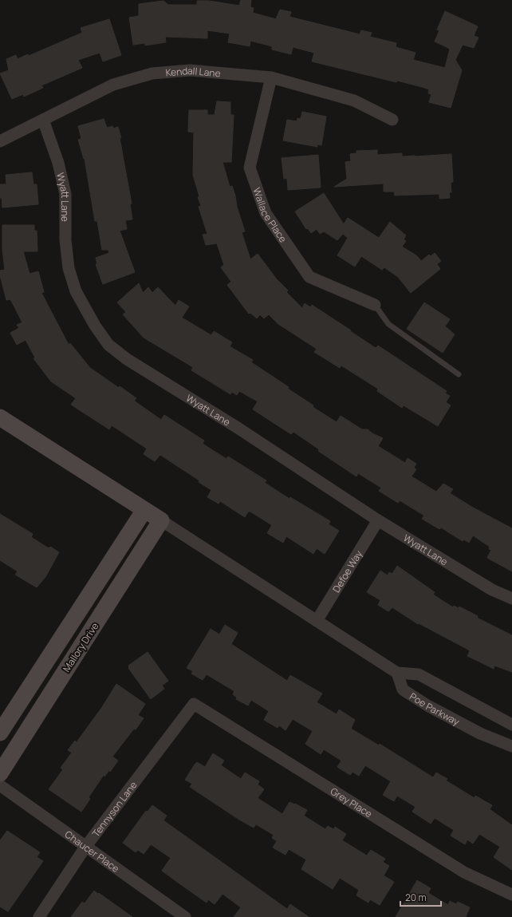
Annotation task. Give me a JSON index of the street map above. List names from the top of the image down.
{
  "streets": {
    "main road": ["Mallory Drive"],
    "street": [
      "Kendall Lane",
      "Wyatt Lane",
      "Wallace Place",
      "Defoe Way",
      "Poe Parkway",
      "Grey Place",
      "Tennyson Lane",
      "Chaucer Place"
    ]
  },
  "crossings": [
    ["Kendall Lane", "Wyatt Lane"],
    ["Kendall Lane", "Wallace Place"],
    ["Wyatt Lane", "Defoe Way"],
    ["Grey Place", "Tennyson Lane"],
    ["Tennyson Lane", "Chaucer Place"]
  ],
  "scale_bar": "20 m"
}
